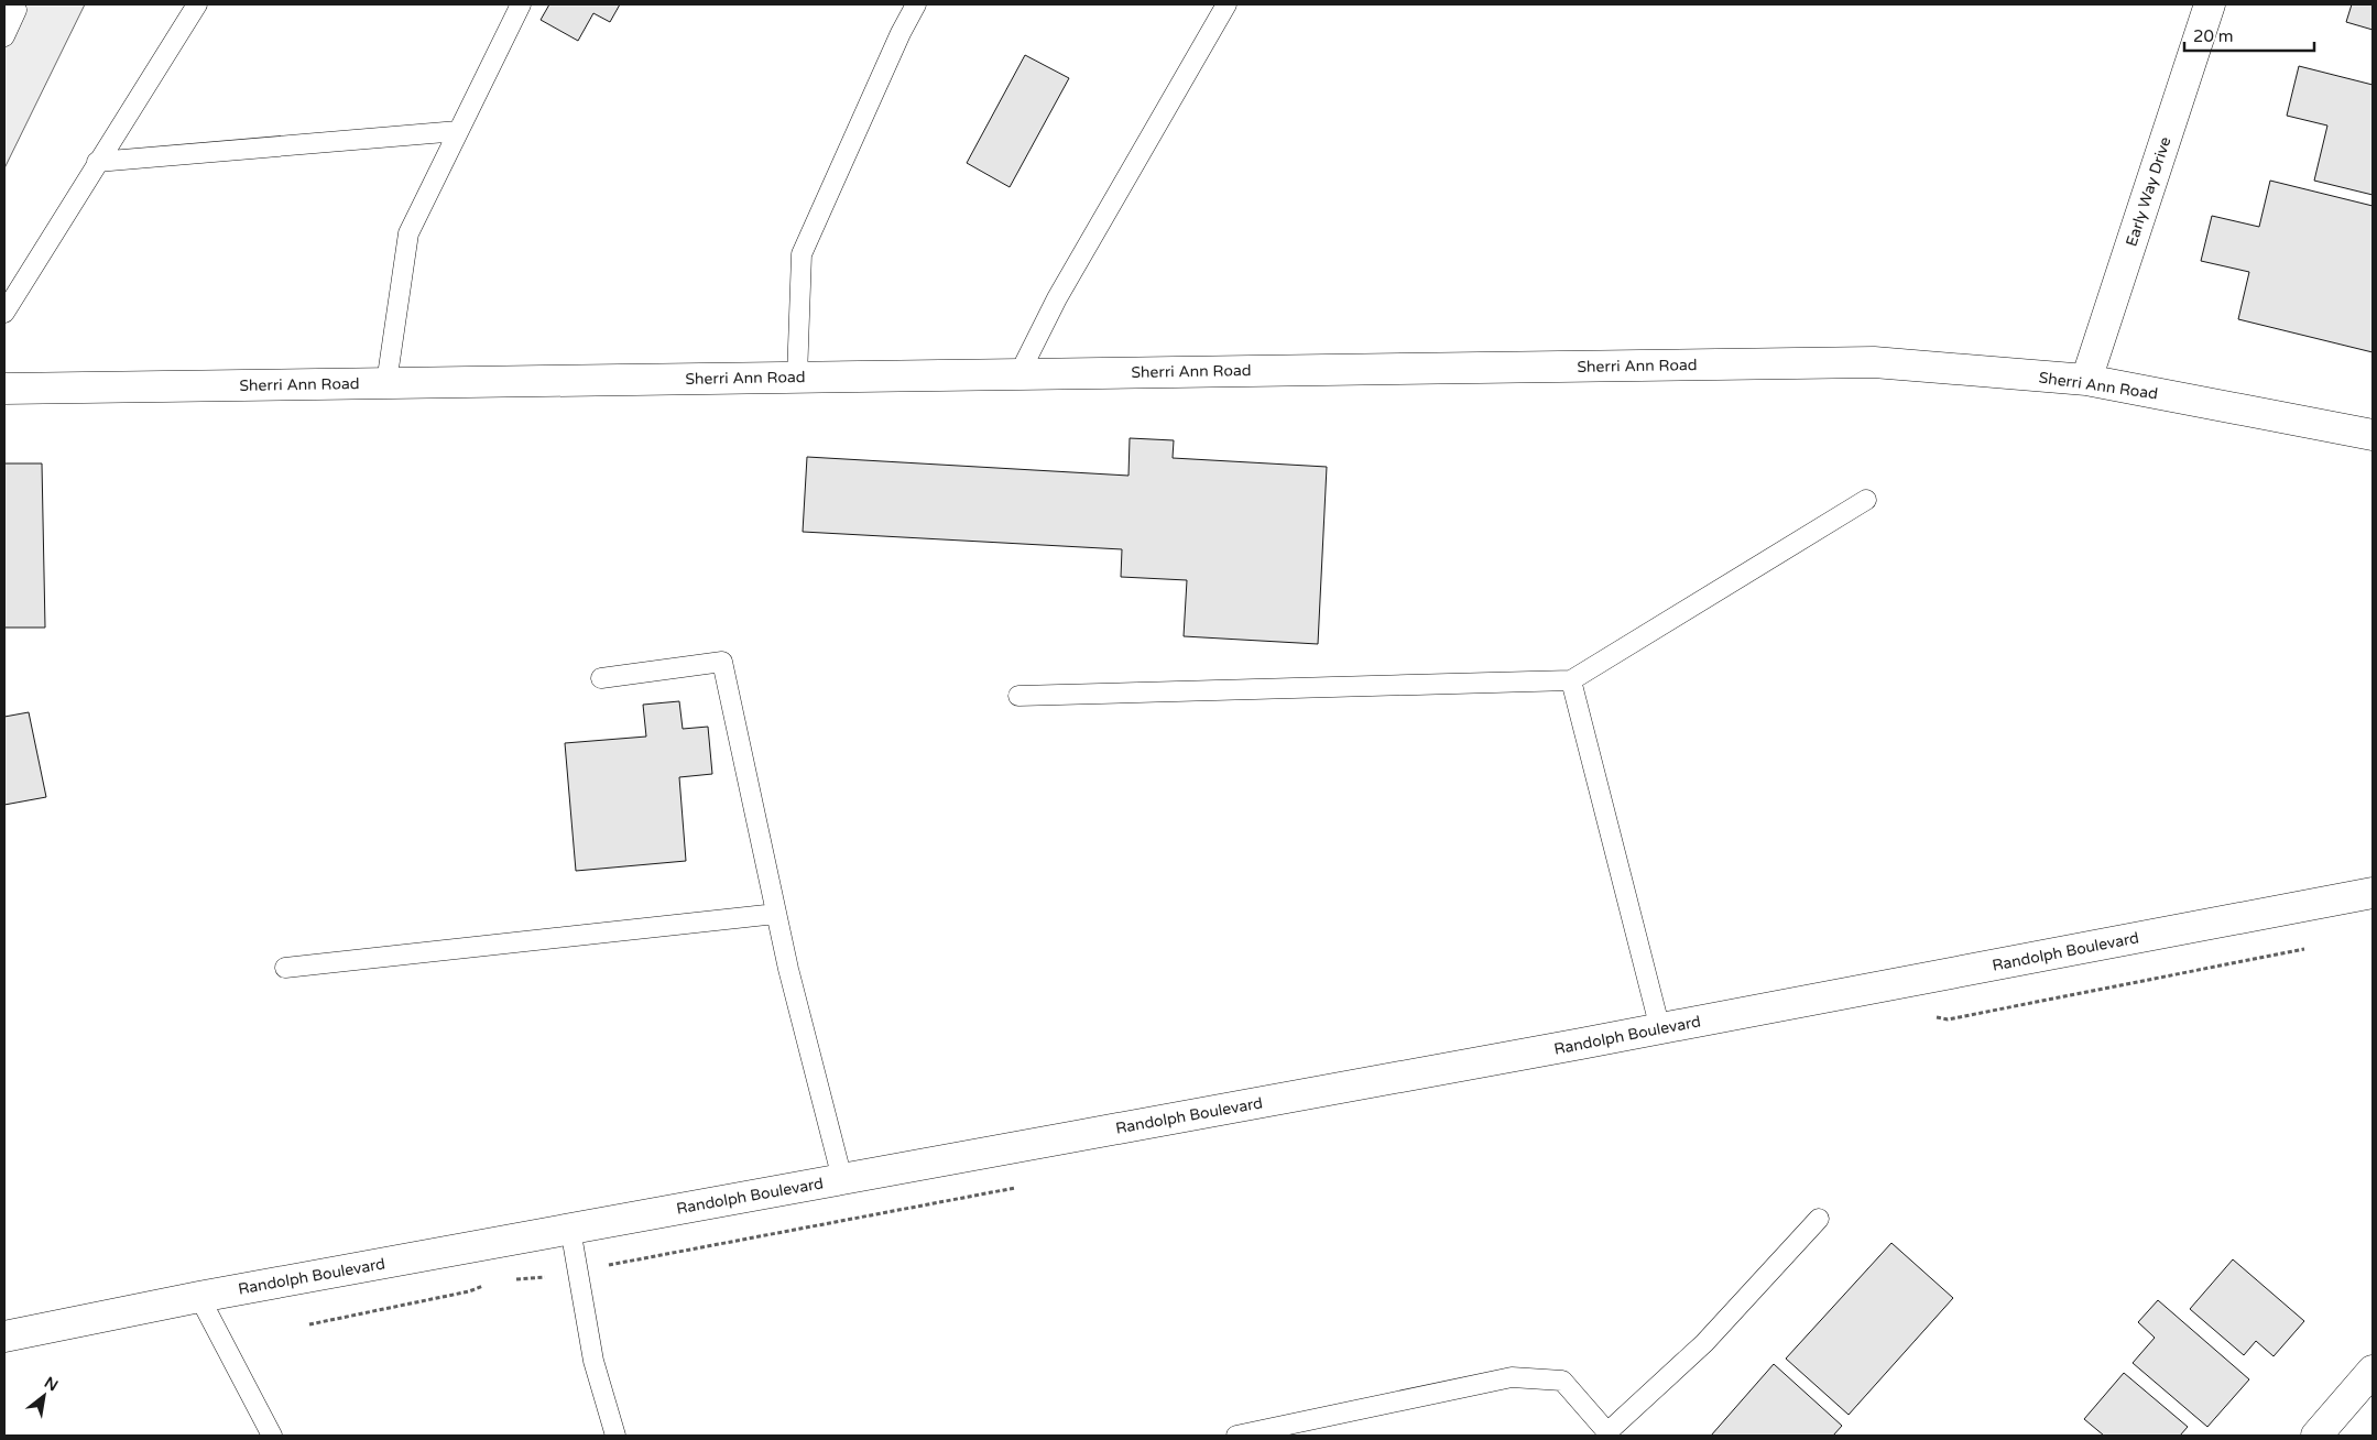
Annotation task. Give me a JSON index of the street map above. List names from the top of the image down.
{
  "streets": {
    "street": ["Early Way Drive", "Sherri Ann Road", "Randolph Boulevard"]
  },
  "crossings": [
    ["Early Way Drive", "Sherri Ann Road"]
  ],
  "scale_bar": "20 m",
  "north": "top right"
}
